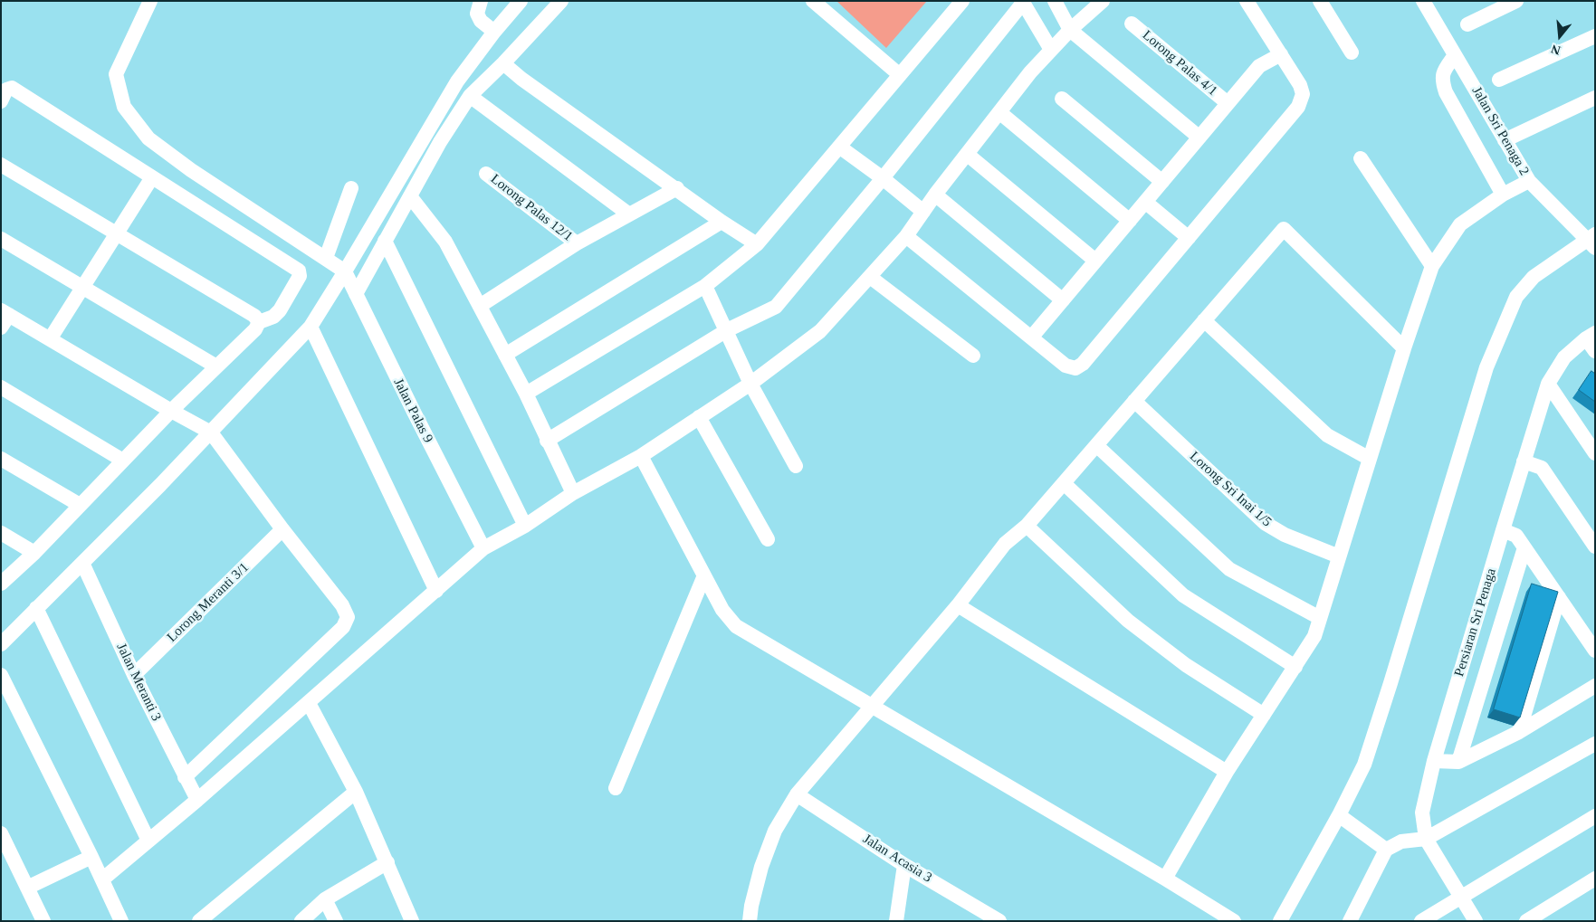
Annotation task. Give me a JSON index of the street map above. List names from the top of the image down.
{
  "streets": {
    "street": [
      "Lorong Palas 4/1",
      "Jalan Sri Penaga 2",
      "Lorong Palas 12/1",
      "Jalan Palas 9",
      "Lorong Sri Inai 1/5",
      "Lorong Meranti 3/1",
      "Persiaran Sri Penaga",
      "Jalan Meranti 3",
      "Jalan Acasia 3"
    ]
  },
  "crossings": [
    ["Lorong Meranti 3/1", "Jalan Meranti 3"]
  ],
  "north": "bottom"
}
